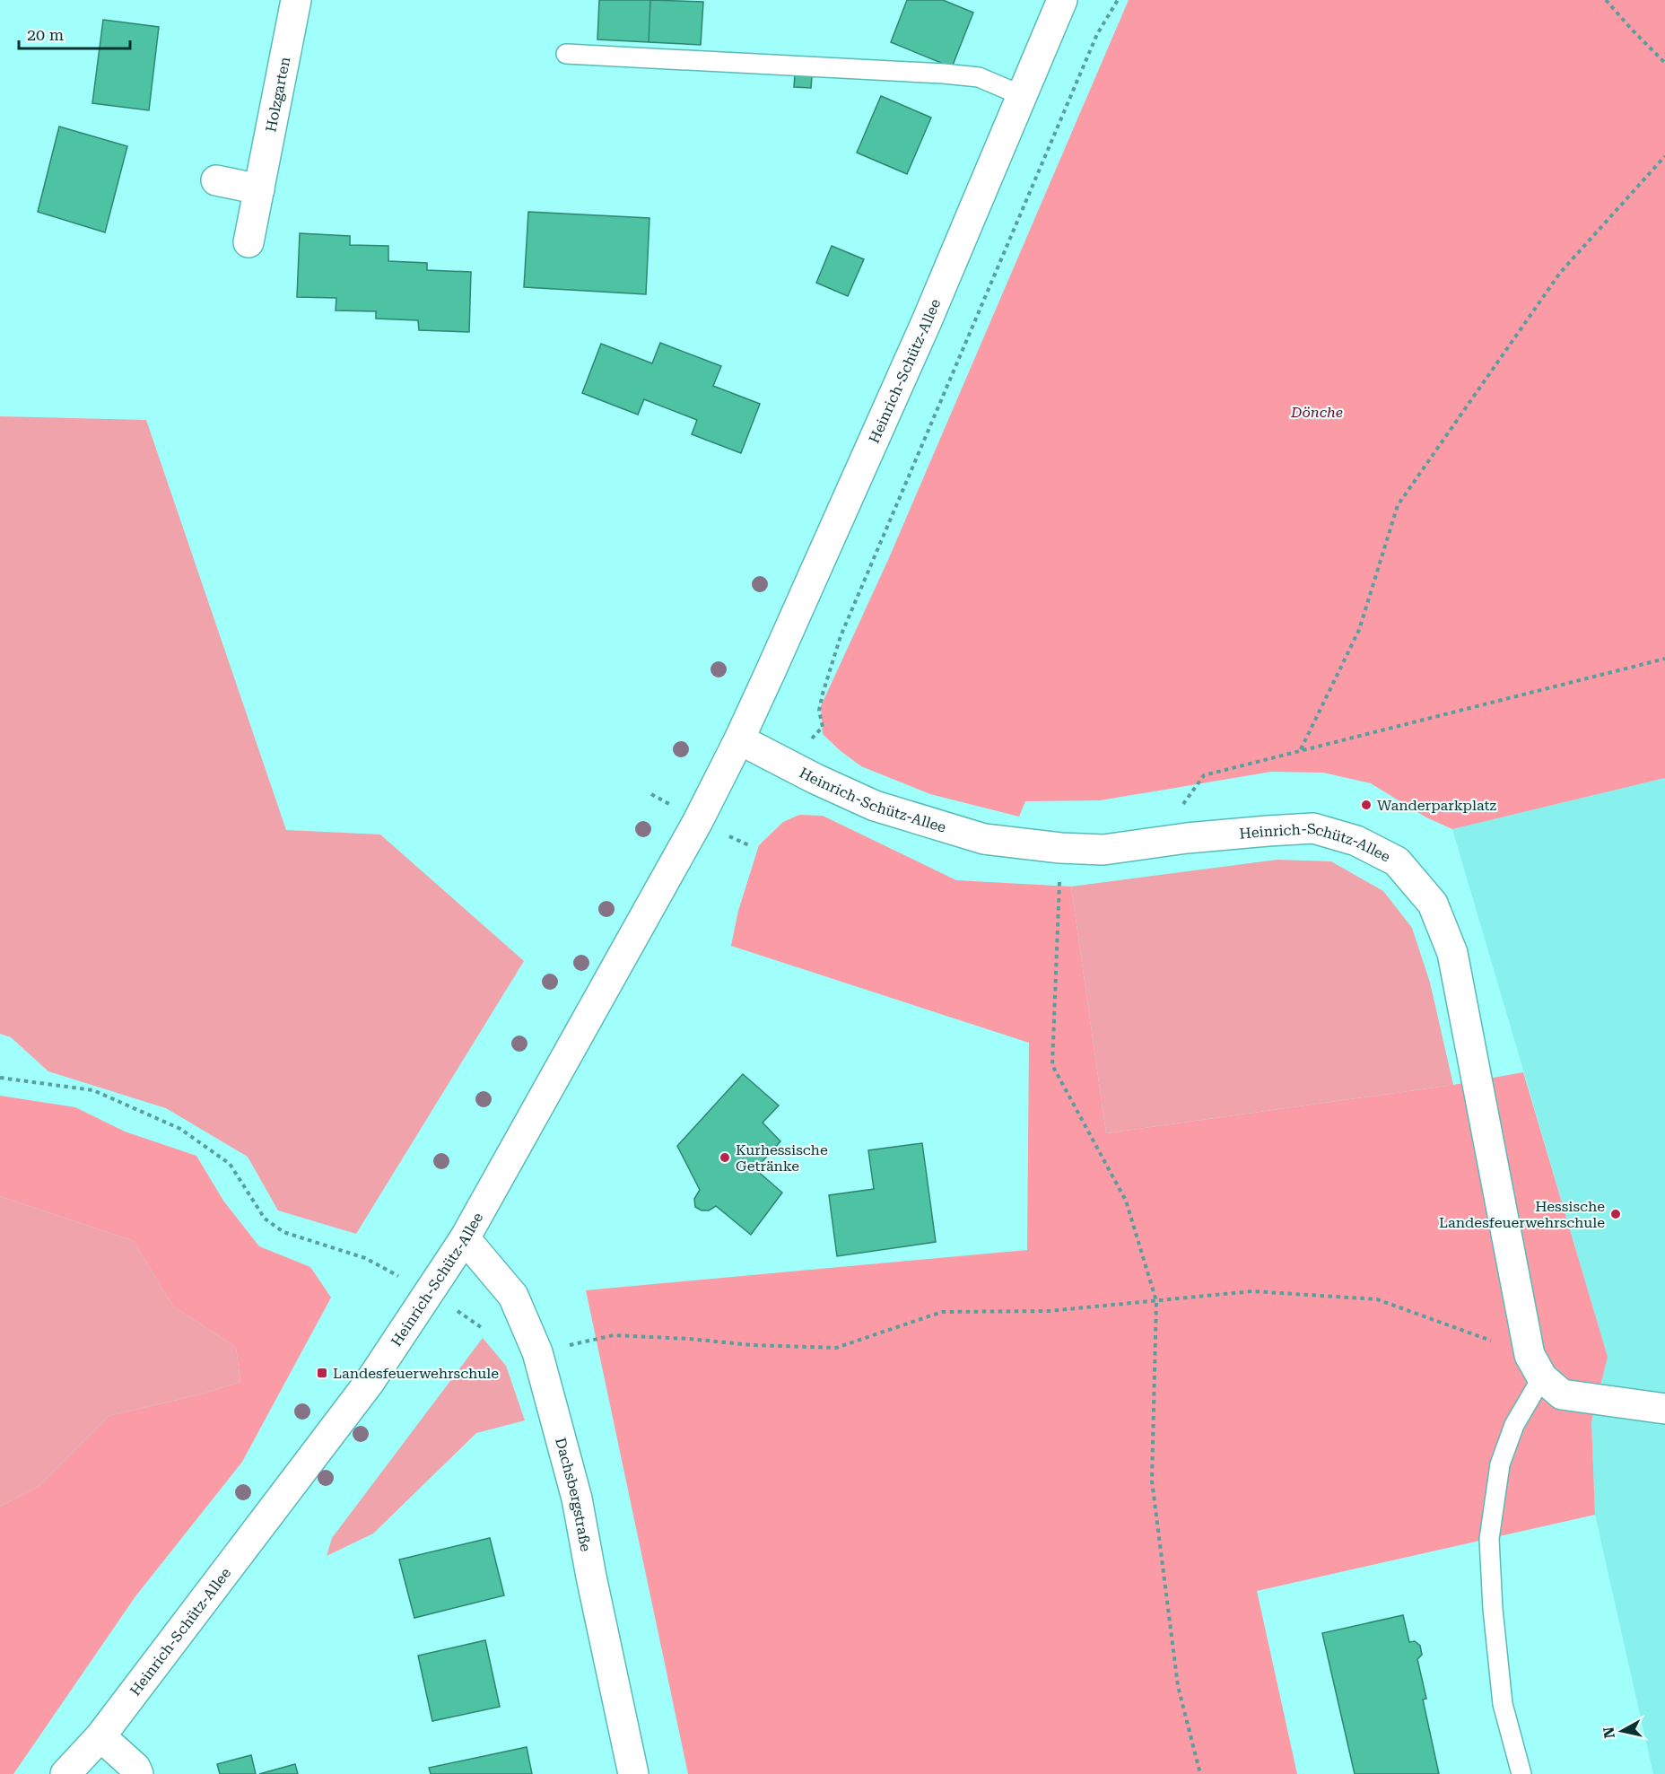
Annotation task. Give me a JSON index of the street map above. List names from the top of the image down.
{
  "streets": {
    "street": ["Holzgarten", "Heinrich-Schütz-Allee", "Dachsbergstraße"]
  },
  "crossings": [
    ["Heinrich-Schütz-Allee", "Dachsbergstraße"]
  ],
  "parks": ["Dönche"],
  "places": {
    "other": ["Wanderparkplatz", "Kurhessische Getränke", "Hessische Landesfeuerwehrschule"],
    "transit": ["Landesfeuerwehrschule"]
  },
  "scale_bar": "20 m",
  "north": "left"
}
